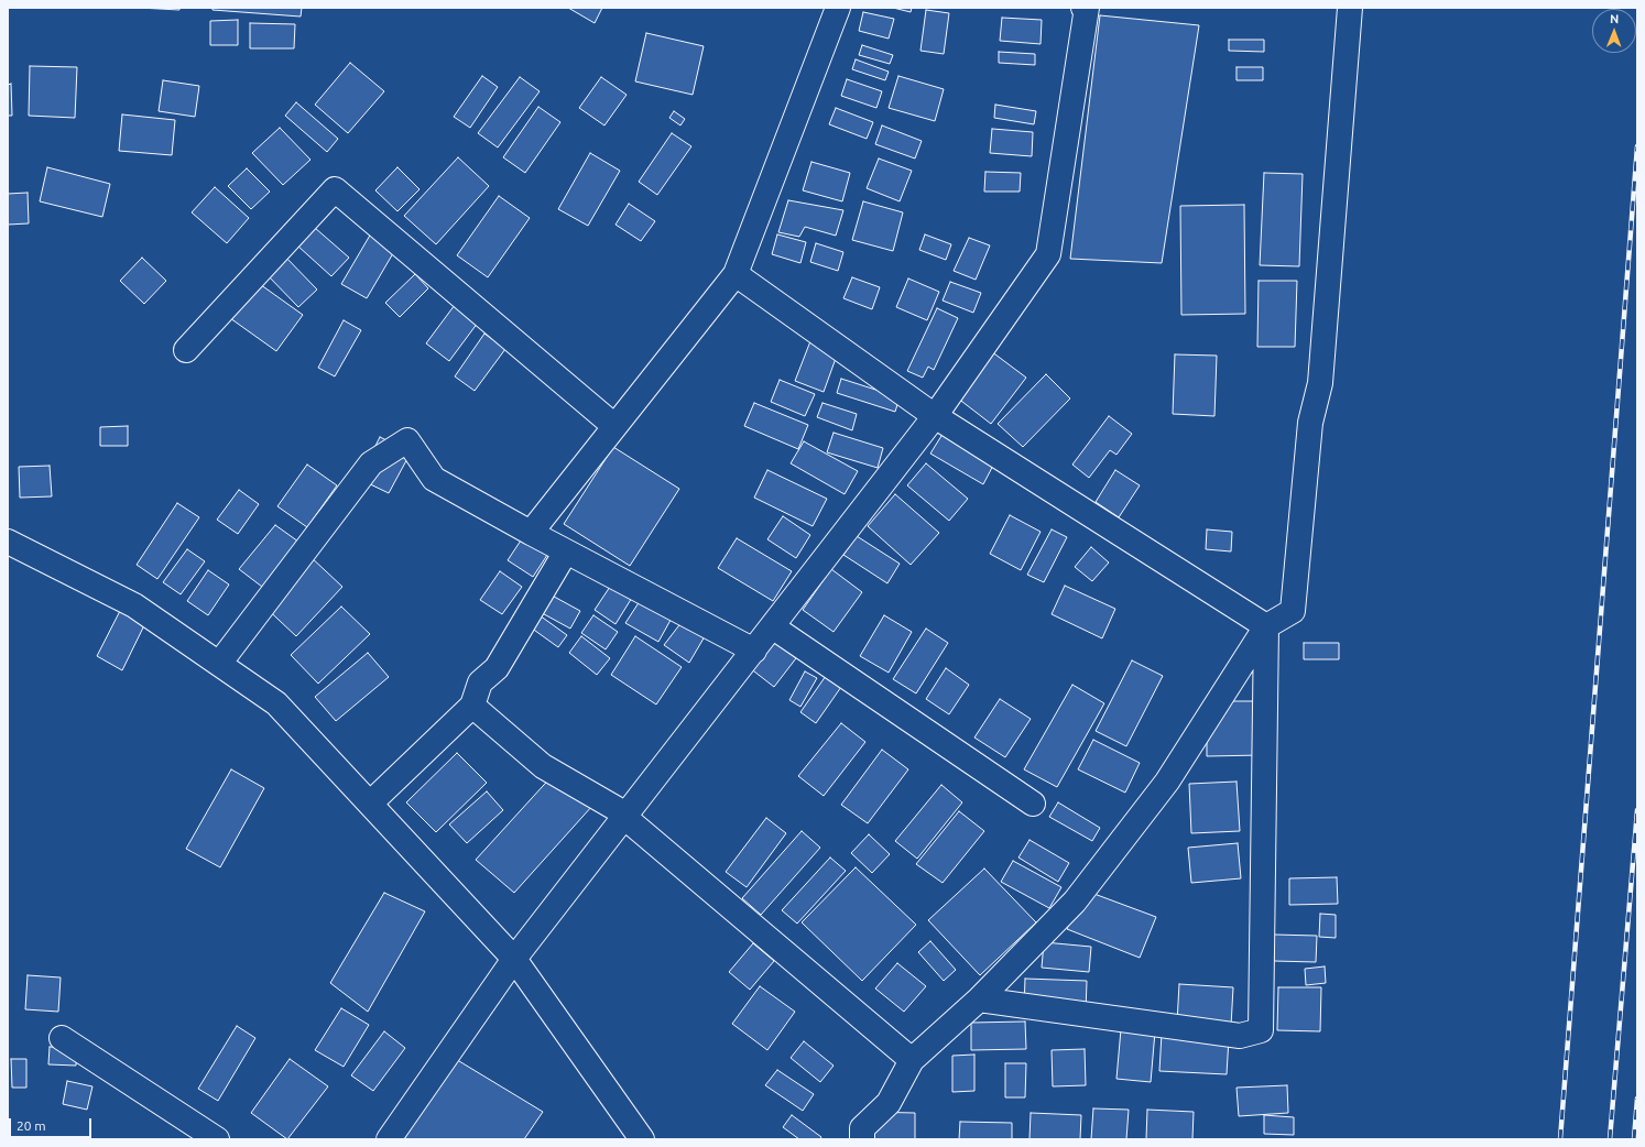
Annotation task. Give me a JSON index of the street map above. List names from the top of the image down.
{
  "scale_bar": "20 m",
  "north": "top"
}
